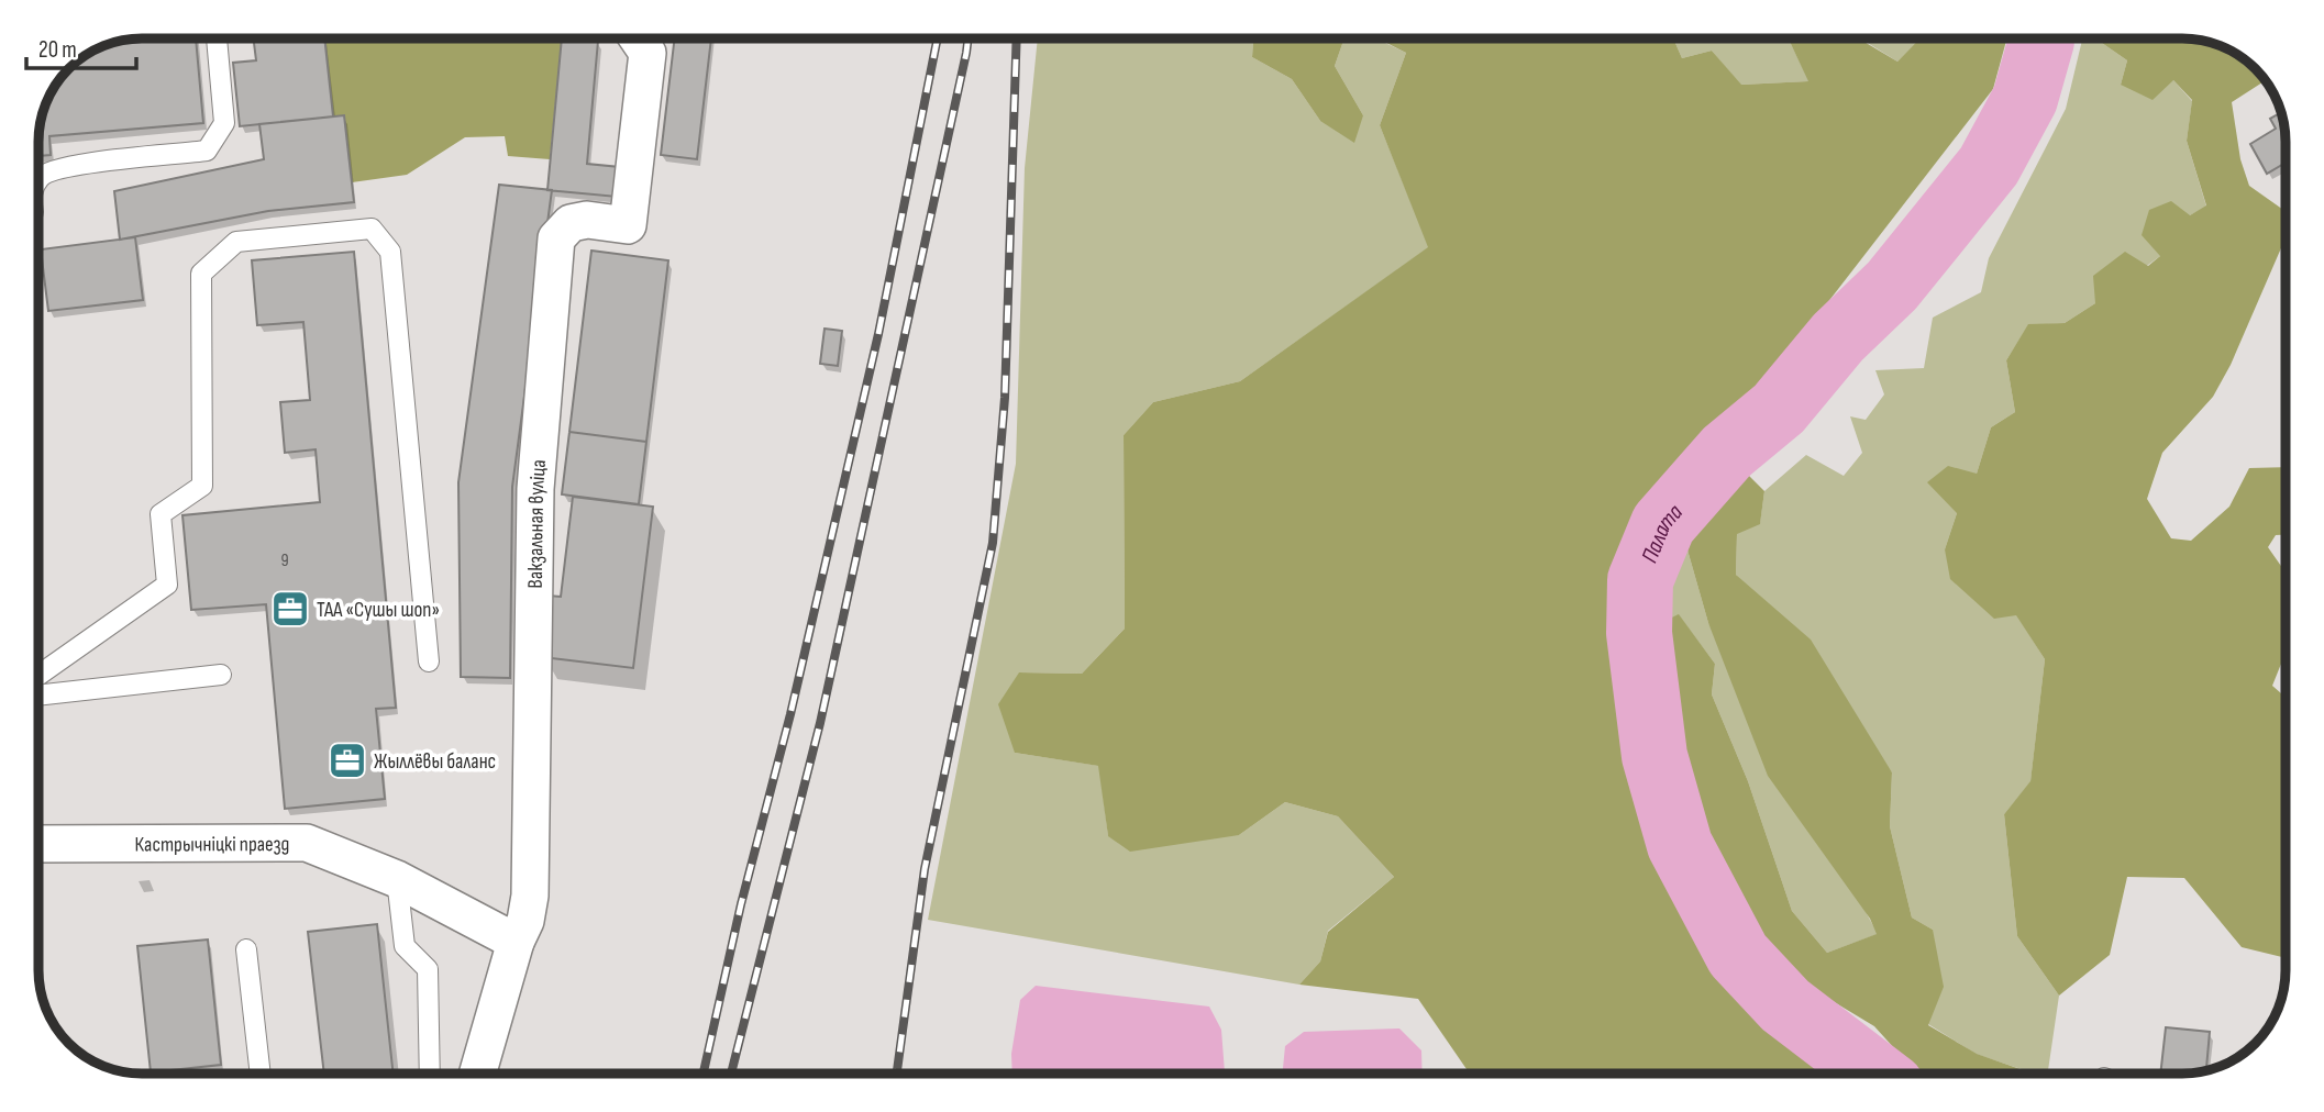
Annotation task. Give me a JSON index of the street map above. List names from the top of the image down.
{
  "streets": {
    "street": ["Вакзальная вуліца", "Кастрычніцкі праезд"]
  },
  "crossings": [
    ["Вакзальная вуліца", "Кастрычніцкі праезд"]
  ],
  "water": ["Палата"],
  "places": {
    "office": ["ТАА «Сушы шоп»", "Жыллёвы баланс"]
  },
  "house_numbers": ["9"],
  "scale_bar": "20 m"
}
